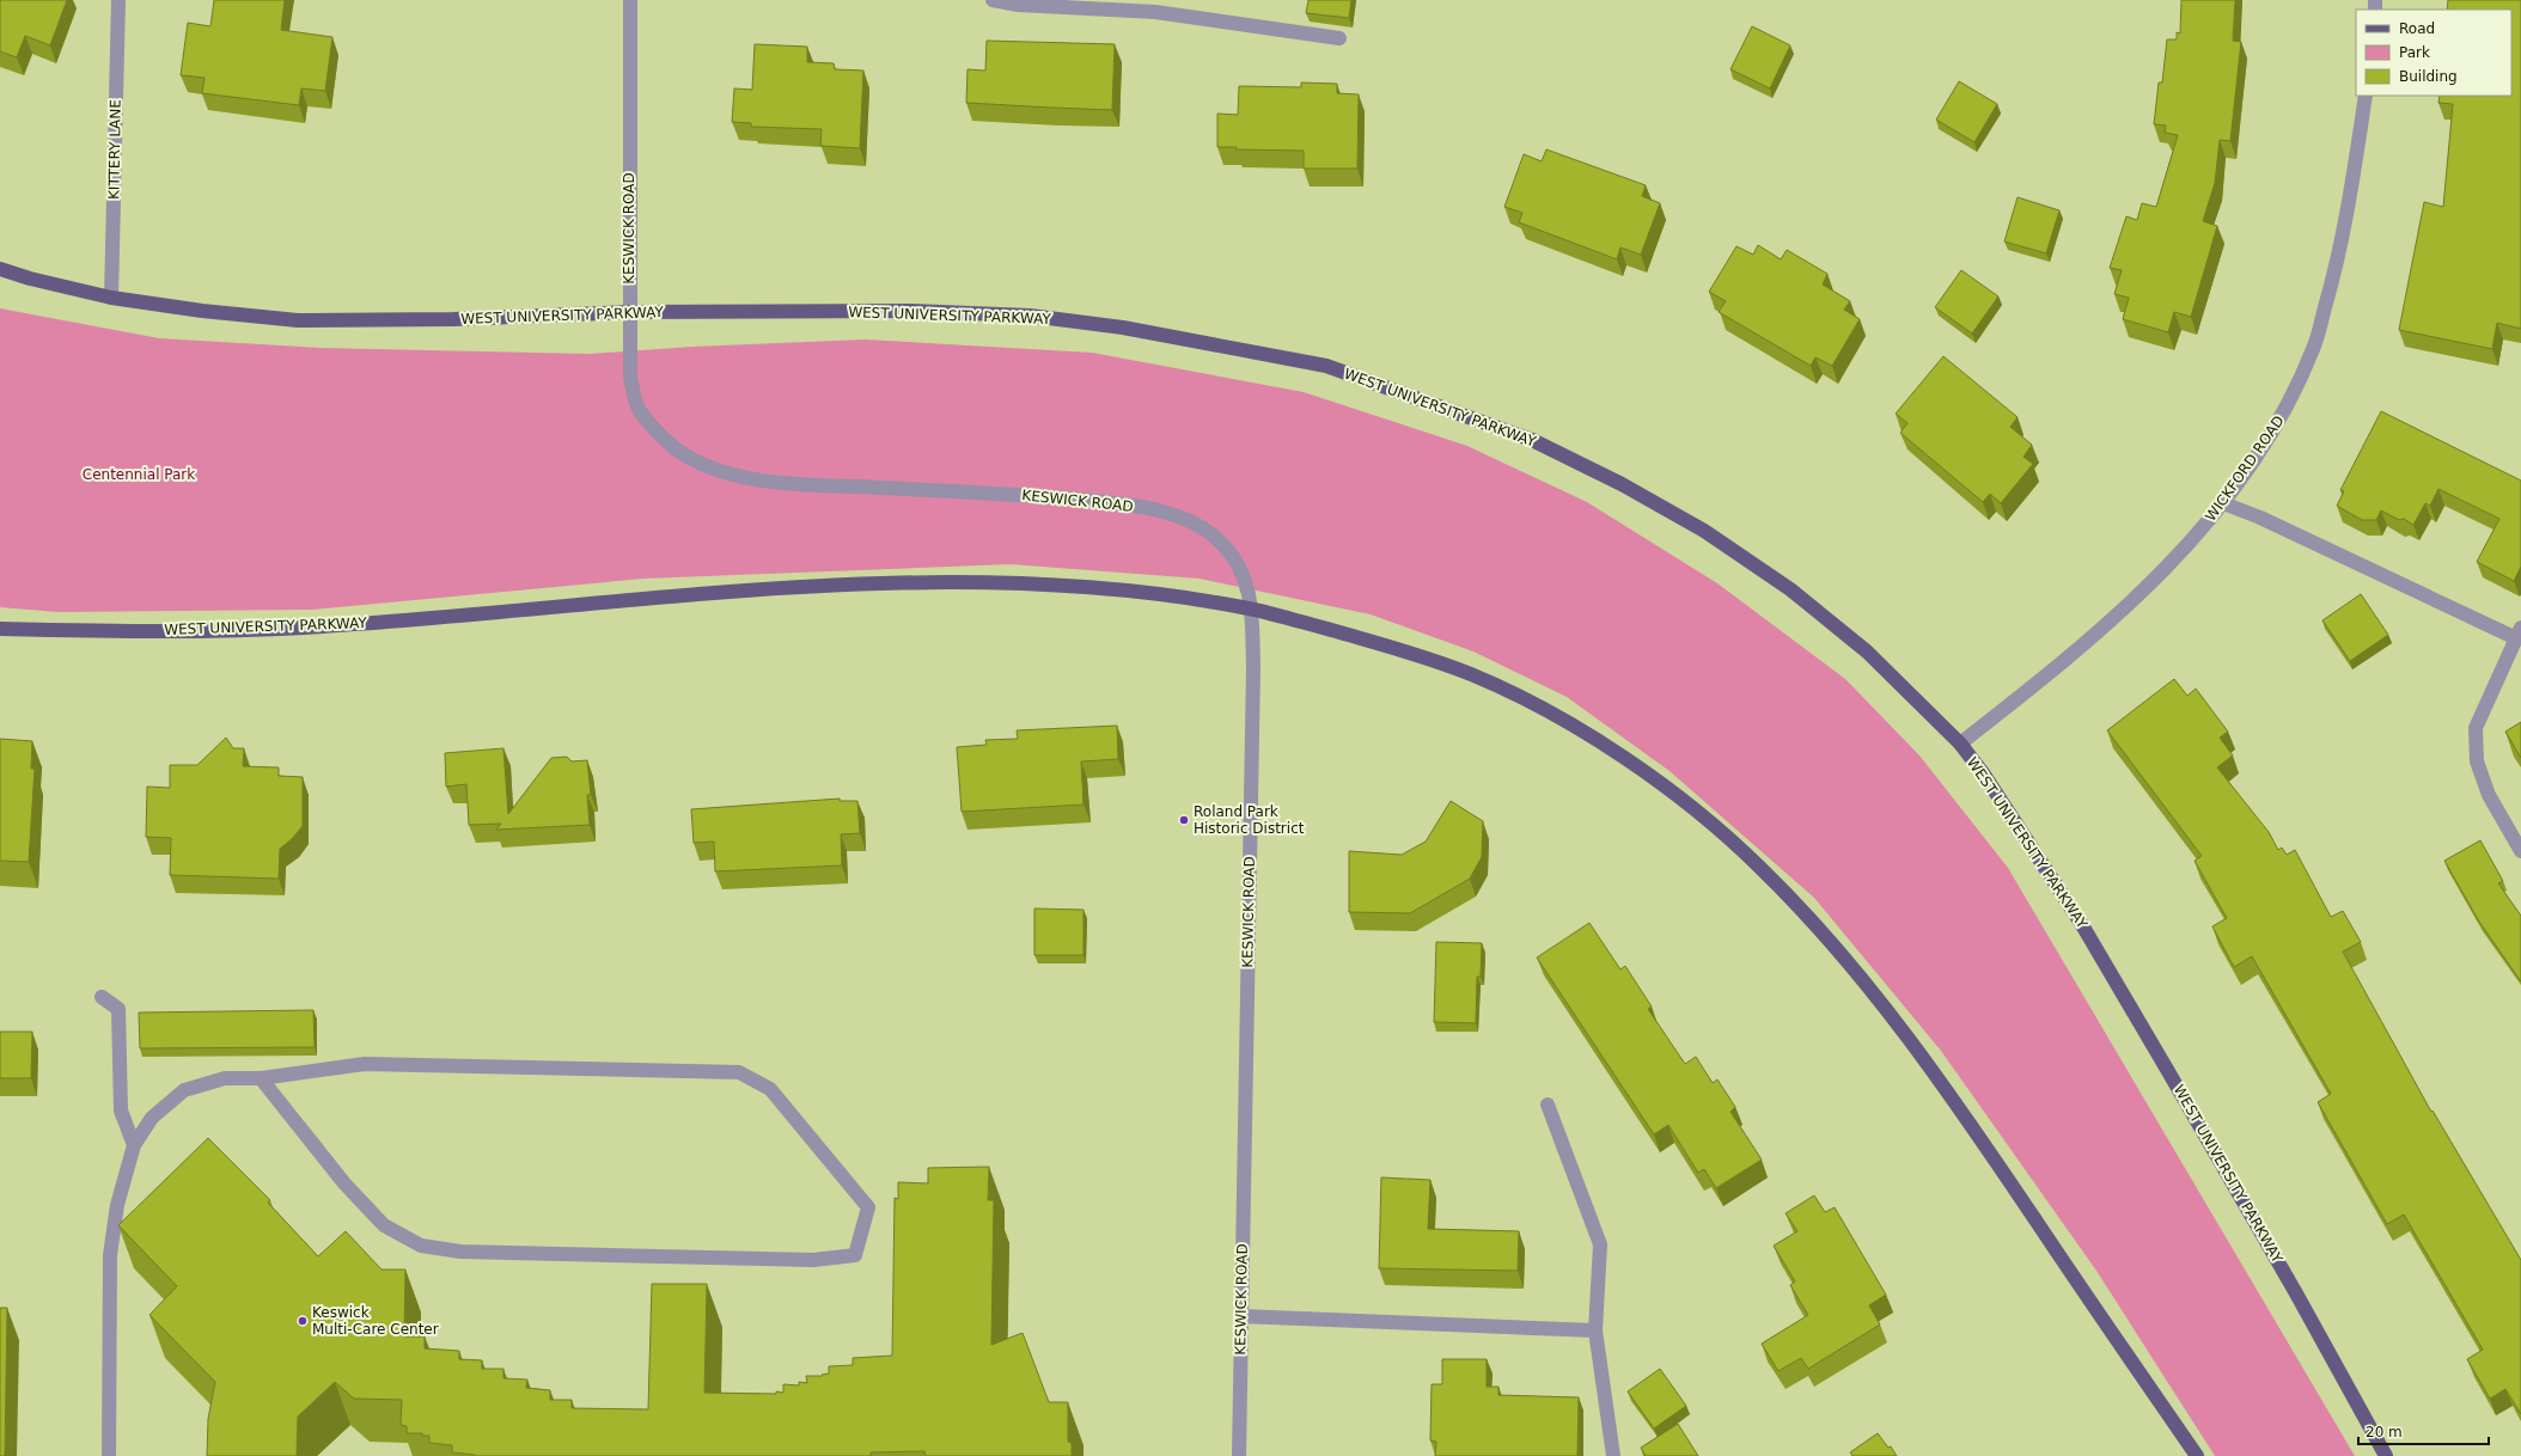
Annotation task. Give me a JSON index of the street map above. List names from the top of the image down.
{
  "streets": {
    "main road": ["WEST UNIVERSITY PARKWAY"],
    "street": ["KITTERY LANE", "KESWICK ROAD", "WICKFORD ROAD"]
  },
  "crossings": [
    ["KITTERY LANE", "WEST UNIVERSITY PARKWAY"],
    ["KESWICK ROAD", "WEST UNIVERSITY PARKWAY"],
    ["WEST UNIVERSITY PARKWAY", "WICKFORD ROAD"]
  ],
  "parks": ["Centennial Park"],
  "places": ["Roland Park Historic District", "Keswick Multi-Care Center"],
  "legend": ["Road", "Park", "Building"],
  "scale_bar": "20 m"
}
